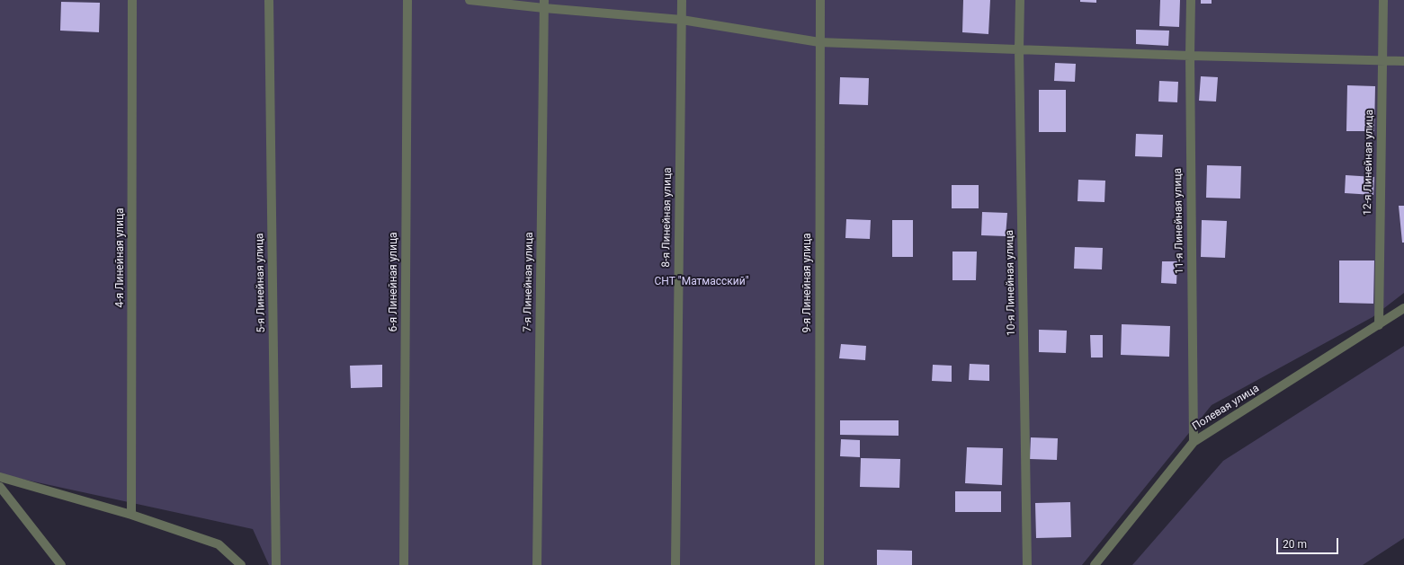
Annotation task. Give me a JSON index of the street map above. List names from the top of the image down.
{
  "streets": {
    "street": [
      "12-я Линейная улица",
      "8-я Линейная улица",
      "11-я Линейная улица",
      "4-я Линейная улица",
      "6-я Линейная улица",
      "7-я Линейная улица",
      "5-я Линейная улица",
      "9-я Линейная улица",
      "10-я Линейная улица",
      "Полевая улица"
    ]
  },
  "crossings": [
    ["12-я Линейная улица", "Полевая улица"],
    ["11-я Линейная улица", "Полевая улица"]
  ],
  "parks": ["СНТ \"Матмасский\""],
  "scale_bar": "20 m"
}
